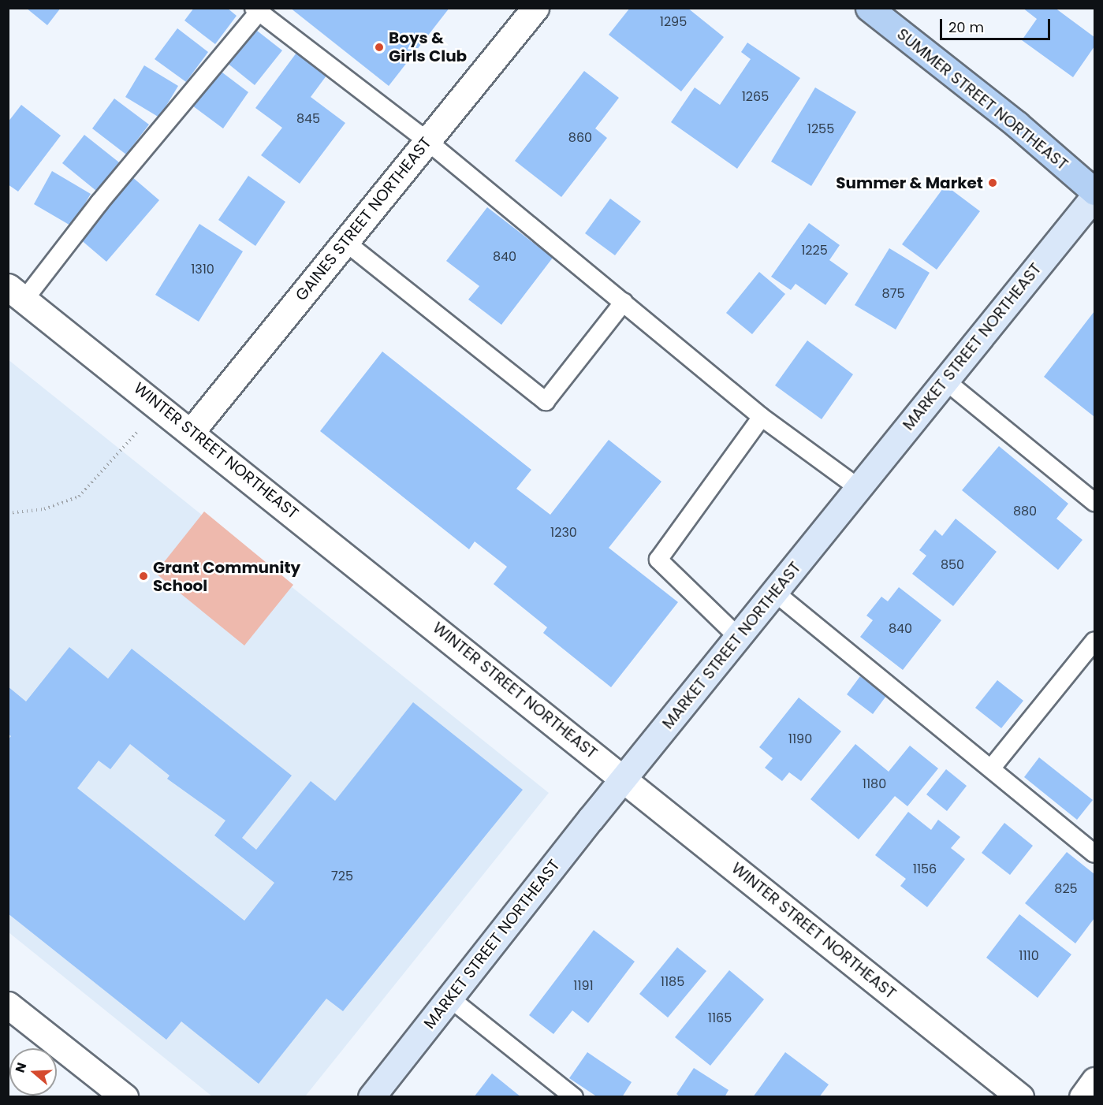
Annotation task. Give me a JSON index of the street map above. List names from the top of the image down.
{
  "streets": {
    "main road": ["SUMMER STREET NORTHEAST", "MARKET STREET NORTHEAST"],
    "street": ["GAINES STREET NORTHEAST", "WINTER STREET NORTHEAST"]
  },
  "crossings": [
    ["GAINES STREET NORTHEAST", "WINTER STREET NORTHEAST"],
    ["MARKET STREET NORTHEAST", "WINTER STREET NORTHEAST"]
  ],
  "places": ["Boys & Girls Club", "Summer & Market", "Grant Community School"],
  "house_numbers": [
    "1295",
    "1265",
    "845",
    "1255",
    "860",
    "1225",
    "840",
    "1310",
    "875",
    "880",
    "1230",
    "850",
    "840",
    "1190",
    "1180",
    "1156",
    "725",
    "825",
    "1110",
    "1185",
    "1191",
    "1165"
  ],
  "scale_bar": "20 m",
  "north": "left"
}
